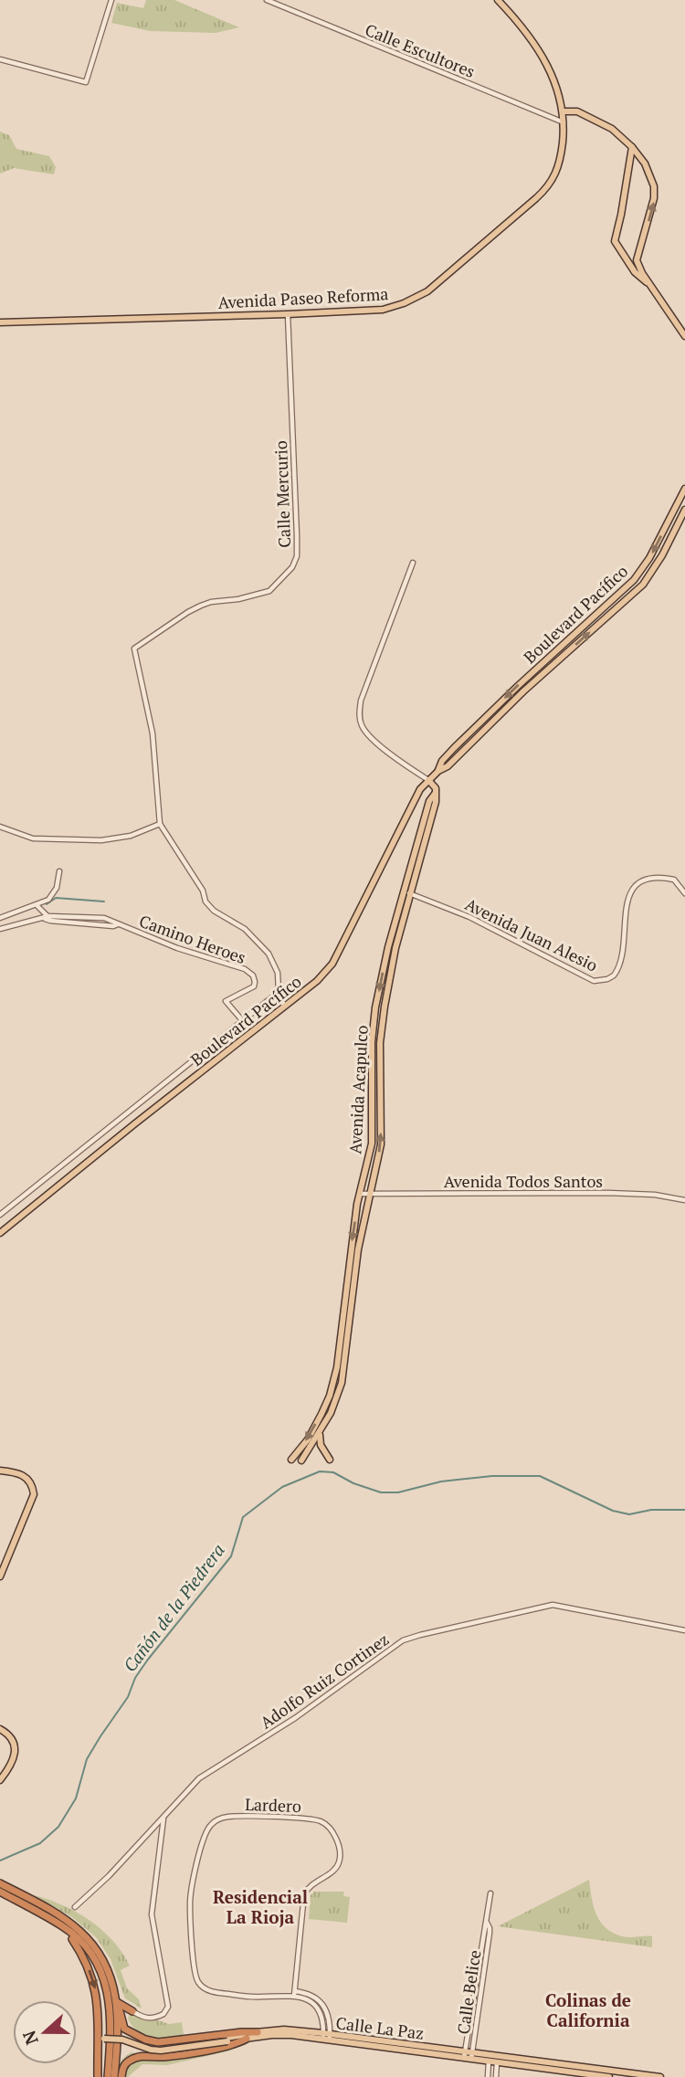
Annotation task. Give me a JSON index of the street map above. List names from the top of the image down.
{
  "streets": {
    "main road": [
      "Avenida Paseo Reforma",
      "Boulevard Pacífico",
      "Avenida Acapulco",
      "Calle La Paz"
    ],
    "street": [
      "Calle Escultores",
      "Calle Mercurio",
      "Avenida Juan Alesio",
      "Camino Heroes",
      "Avenida Todos Santos",
      "Adolfo Ruiz Cortinez",
      "Lardero",
      "Calle Belice"
    ]
  },
  "crossings": [
    ["Calle Escultores", "Avenida Paseo Reforma"],
    ["Avenida Paseo Reforma", "Calle Mercurio"],
    ["Boulevard Pacífico", "Avenida Acapulco"],
    ["Avenida Juan Alesio", "Avenida Acapulco"],
    ["Avenida Acapulco", "Avenida Todos Santos"],
    ["Calle Belice", "Calle La Paz"]
  ],
  "districts": ["Residencial La Rioja", "Colinas de California"],
  "water": ["Cañón de la Piedrera"],
  "north": "left"
}
